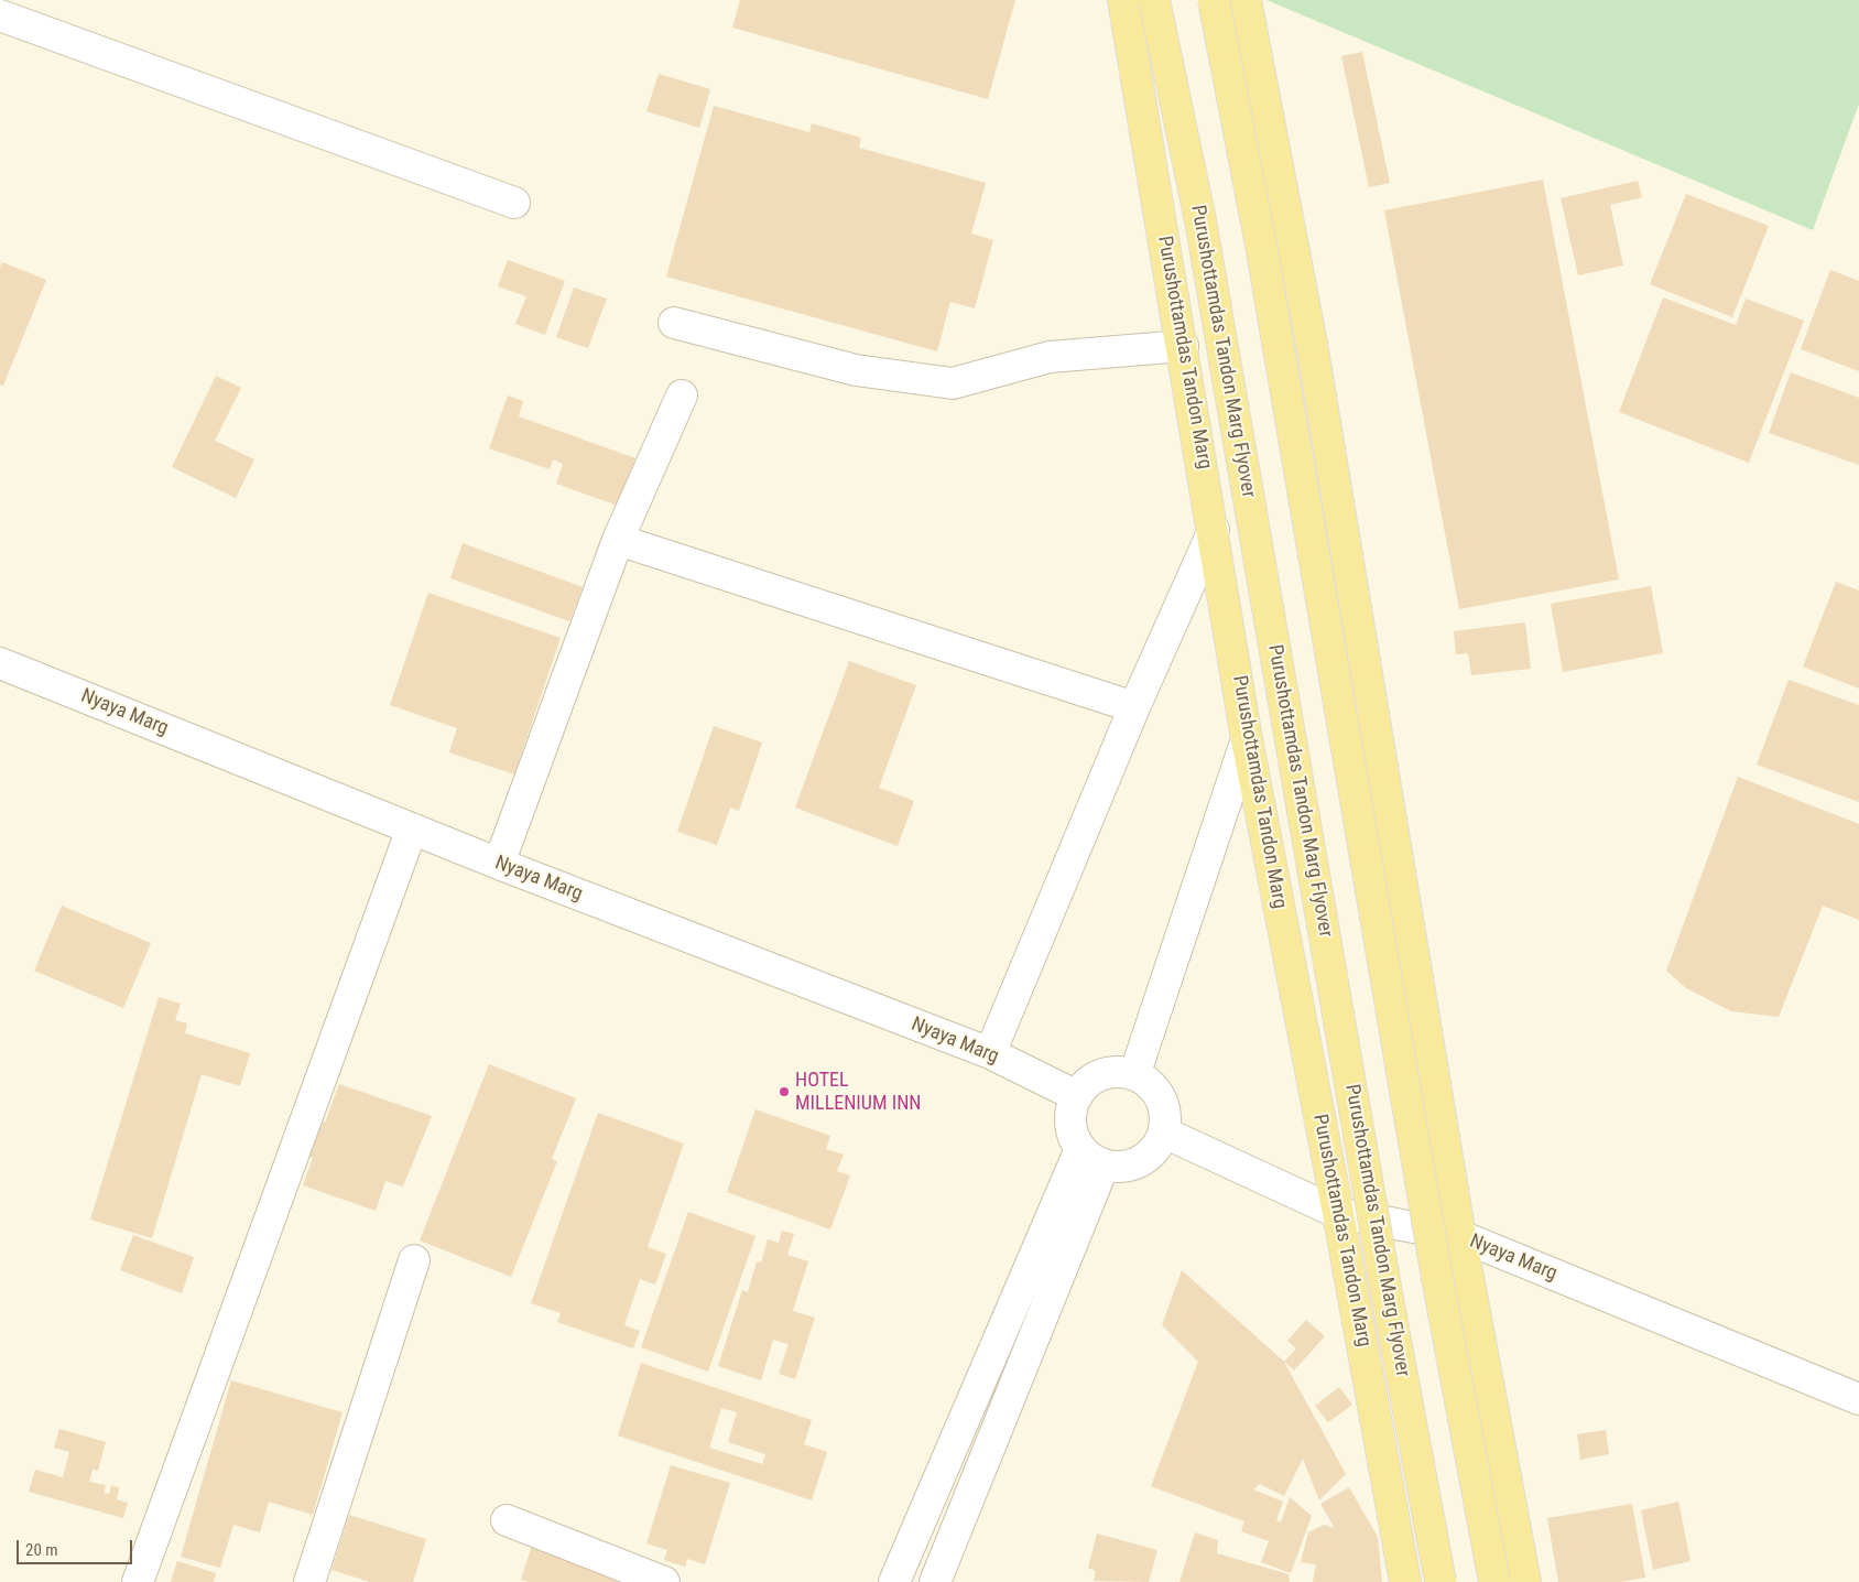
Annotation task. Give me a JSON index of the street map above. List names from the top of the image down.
{
  "streets": {
    "main road": ["Purushottamdas Tandon Marg Flyover", "Purushottamdas Tandon Marg"],
    "street": ["Nyaya Marg"]
  },
  "crossings": [
    ["Purushottamdas Tandon Marg", "Nyaya Marg"]
  ],
  "places": ["HOTEL MILLENIUM INN"],
  "scale_bar": "20 m"
}
